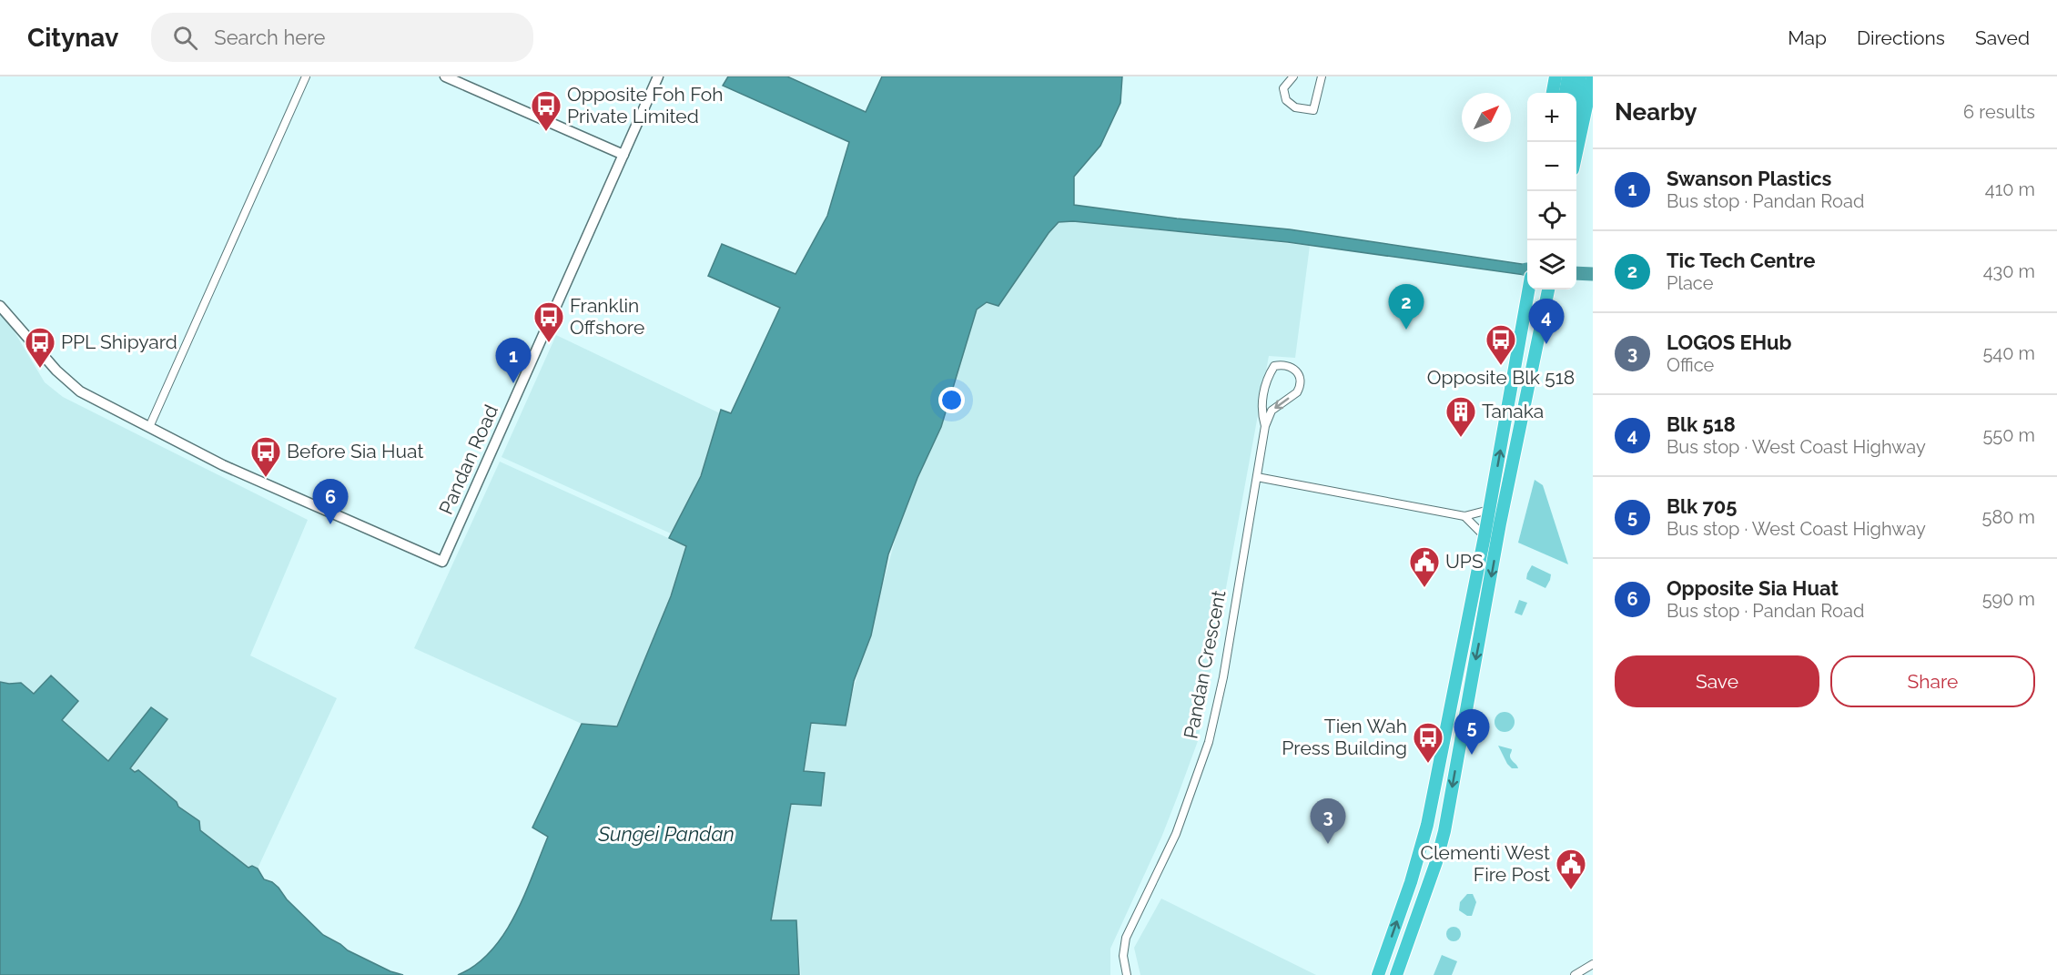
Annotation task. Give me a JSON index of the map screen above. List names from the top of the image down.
{
  "streets": {
    "street": ["Pandan Road", "Pandan Crescent"]
  },
  "water": ["Sungei Pandan"],
  "places": {
    "bus stop": [
      "Opposite Foh Foh Private Limited",
      "Franklin Offshore",
      "Opposite Blk 518",
      "PPL Shipyard",
      "Before Sia Huat",
      "Tien Wah Press Building"
    ],
    "building": ["Tanaka"],
    "public building": ["UPS", "Clementi West Fire Post"]
  },
  "north": "top right",
  "page": {
    "header": "Citynav",
    "search": "Search here",
    "nav": ["Map", "Directions", "Saved"],
    "heading": ["Nearby", "6 results"],
    "map_buttons": ["+", "−"],
    "list": [
      {
        "mark": "1",
        "name": "Swanson Plastics",
        "note": "Bus stop · Pandan Road",
        "value": "410 m"
      },
      {
        "mark": "2",
        "name": "Tic Tech Centre",
        "note": "Place",
        "value": "430 m"
      },
      {
        "mark": "3",
        "name": "LOGOS EHub",
        "note": "Office",
        "value": "540 m"
      },
      {
        "mark": "4",
        "name": "Blk 518",
        "note": "Bus stop · West Coast Highway",
        "value": "550 m"
      },
      {
        "mark": "5",
        "name": "Blk 705",
        "note": "Bus stop · West Coast Highway",
        "value": "580 m"
      },
      {
        "mark": "6",
        "name": "Opposite Sia Huat",
        "note": "Bus stop · Pandan Road",
        "value": "590 m"
      }
    ],
    "pins": [
      "2",
      "4",
      "1",
      "6",
      "5",
      "3"
    ],
    "buttons": ["Save", "Share"]
  }
}
